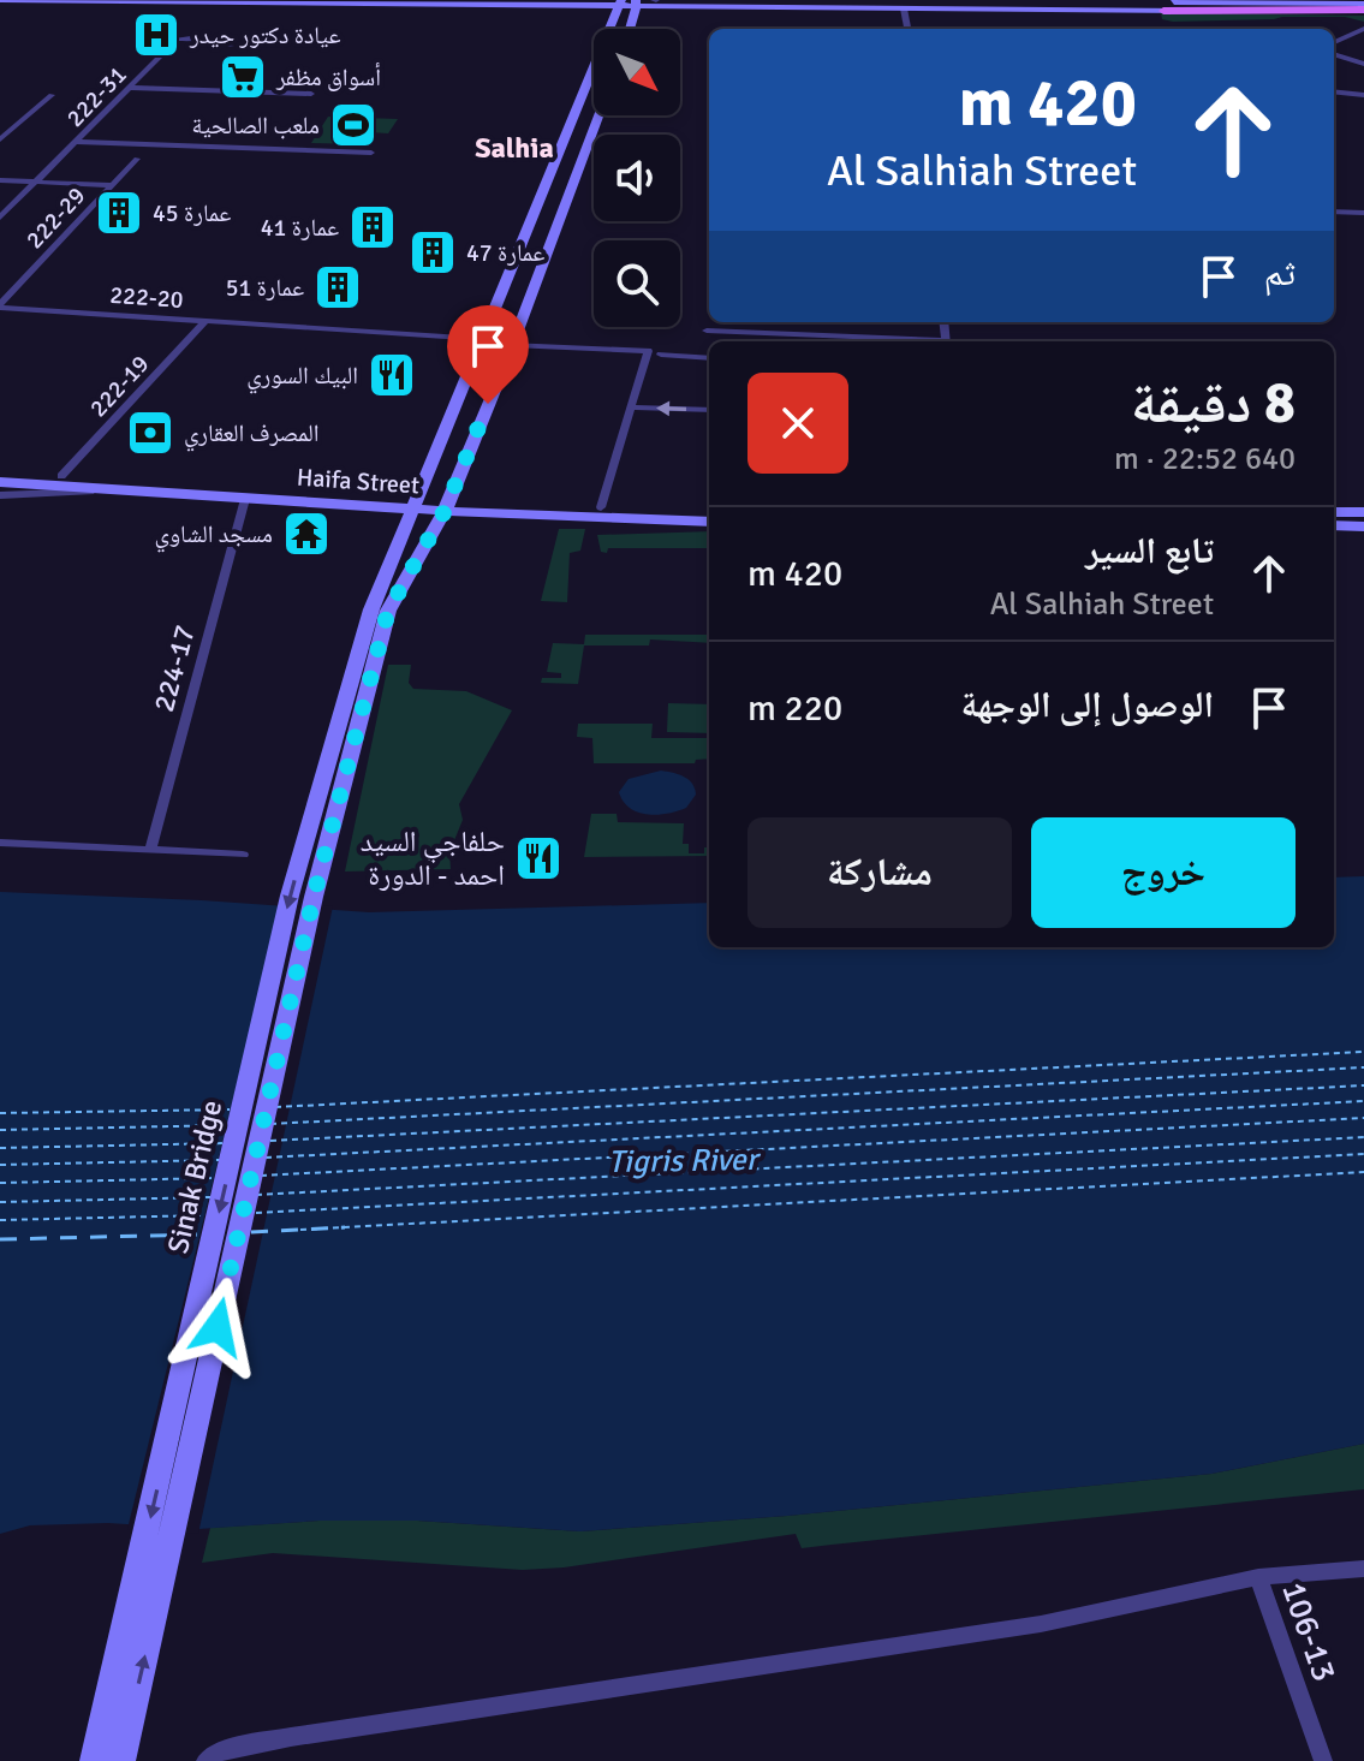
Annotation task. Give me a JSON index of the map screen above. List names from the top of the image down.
{
  "streets": {
    "main road": ["Haifa Street", "Sinak Bridge"],
    "street": [
      "222-31",
      "222-29",
      "222-20",
      "222-19",
      "224-17",
      "106-13"
    ]
  },
  "crossings": [
    ["222-29", "222-20"],
    ["222-20", "222-19"],
    ["222-19", "Haifa Street"],
    ["Haifa Street", "224-17"]
  ],
  "districts": ["Salhia"],
  "water": ["Tigris River"],
  "places": {
    "hospital": ["عيادة دكتور حيدر"],
    "supermarket": ["أسواق مظفر"],
    "sports": ["ملعب الصالحية"],
    "building": [
      "عمارة 45",
      "عمارة 41",
      "عمارة 47",
      "عمارة 51"
    ],
    "restaurant": ["البيك السوري", "حلفاجي السيد احمد - الدورة"],
    "bank": ["المصرف العقاري"],
    "temple": ["مسجد الشاوي"]
  },
  "north": "bottom right",
  "page": {
    "turn": ["420 m", "Al Salhiah Street"],
    "then": "ثم",
    "heading": ["8 دقيقة", "640 m · 22:52"],
    "list": [
      {
        "name": "تابع السير",
        "note": "Al Salhiah Street",
        "value": "420 m"
      },
      {
        "name": "الوصول إلى الوجهة",
        "value": "220 m"
      }
    ],
    "buttons": ["خروج", "مشاركة"]
  }
}
